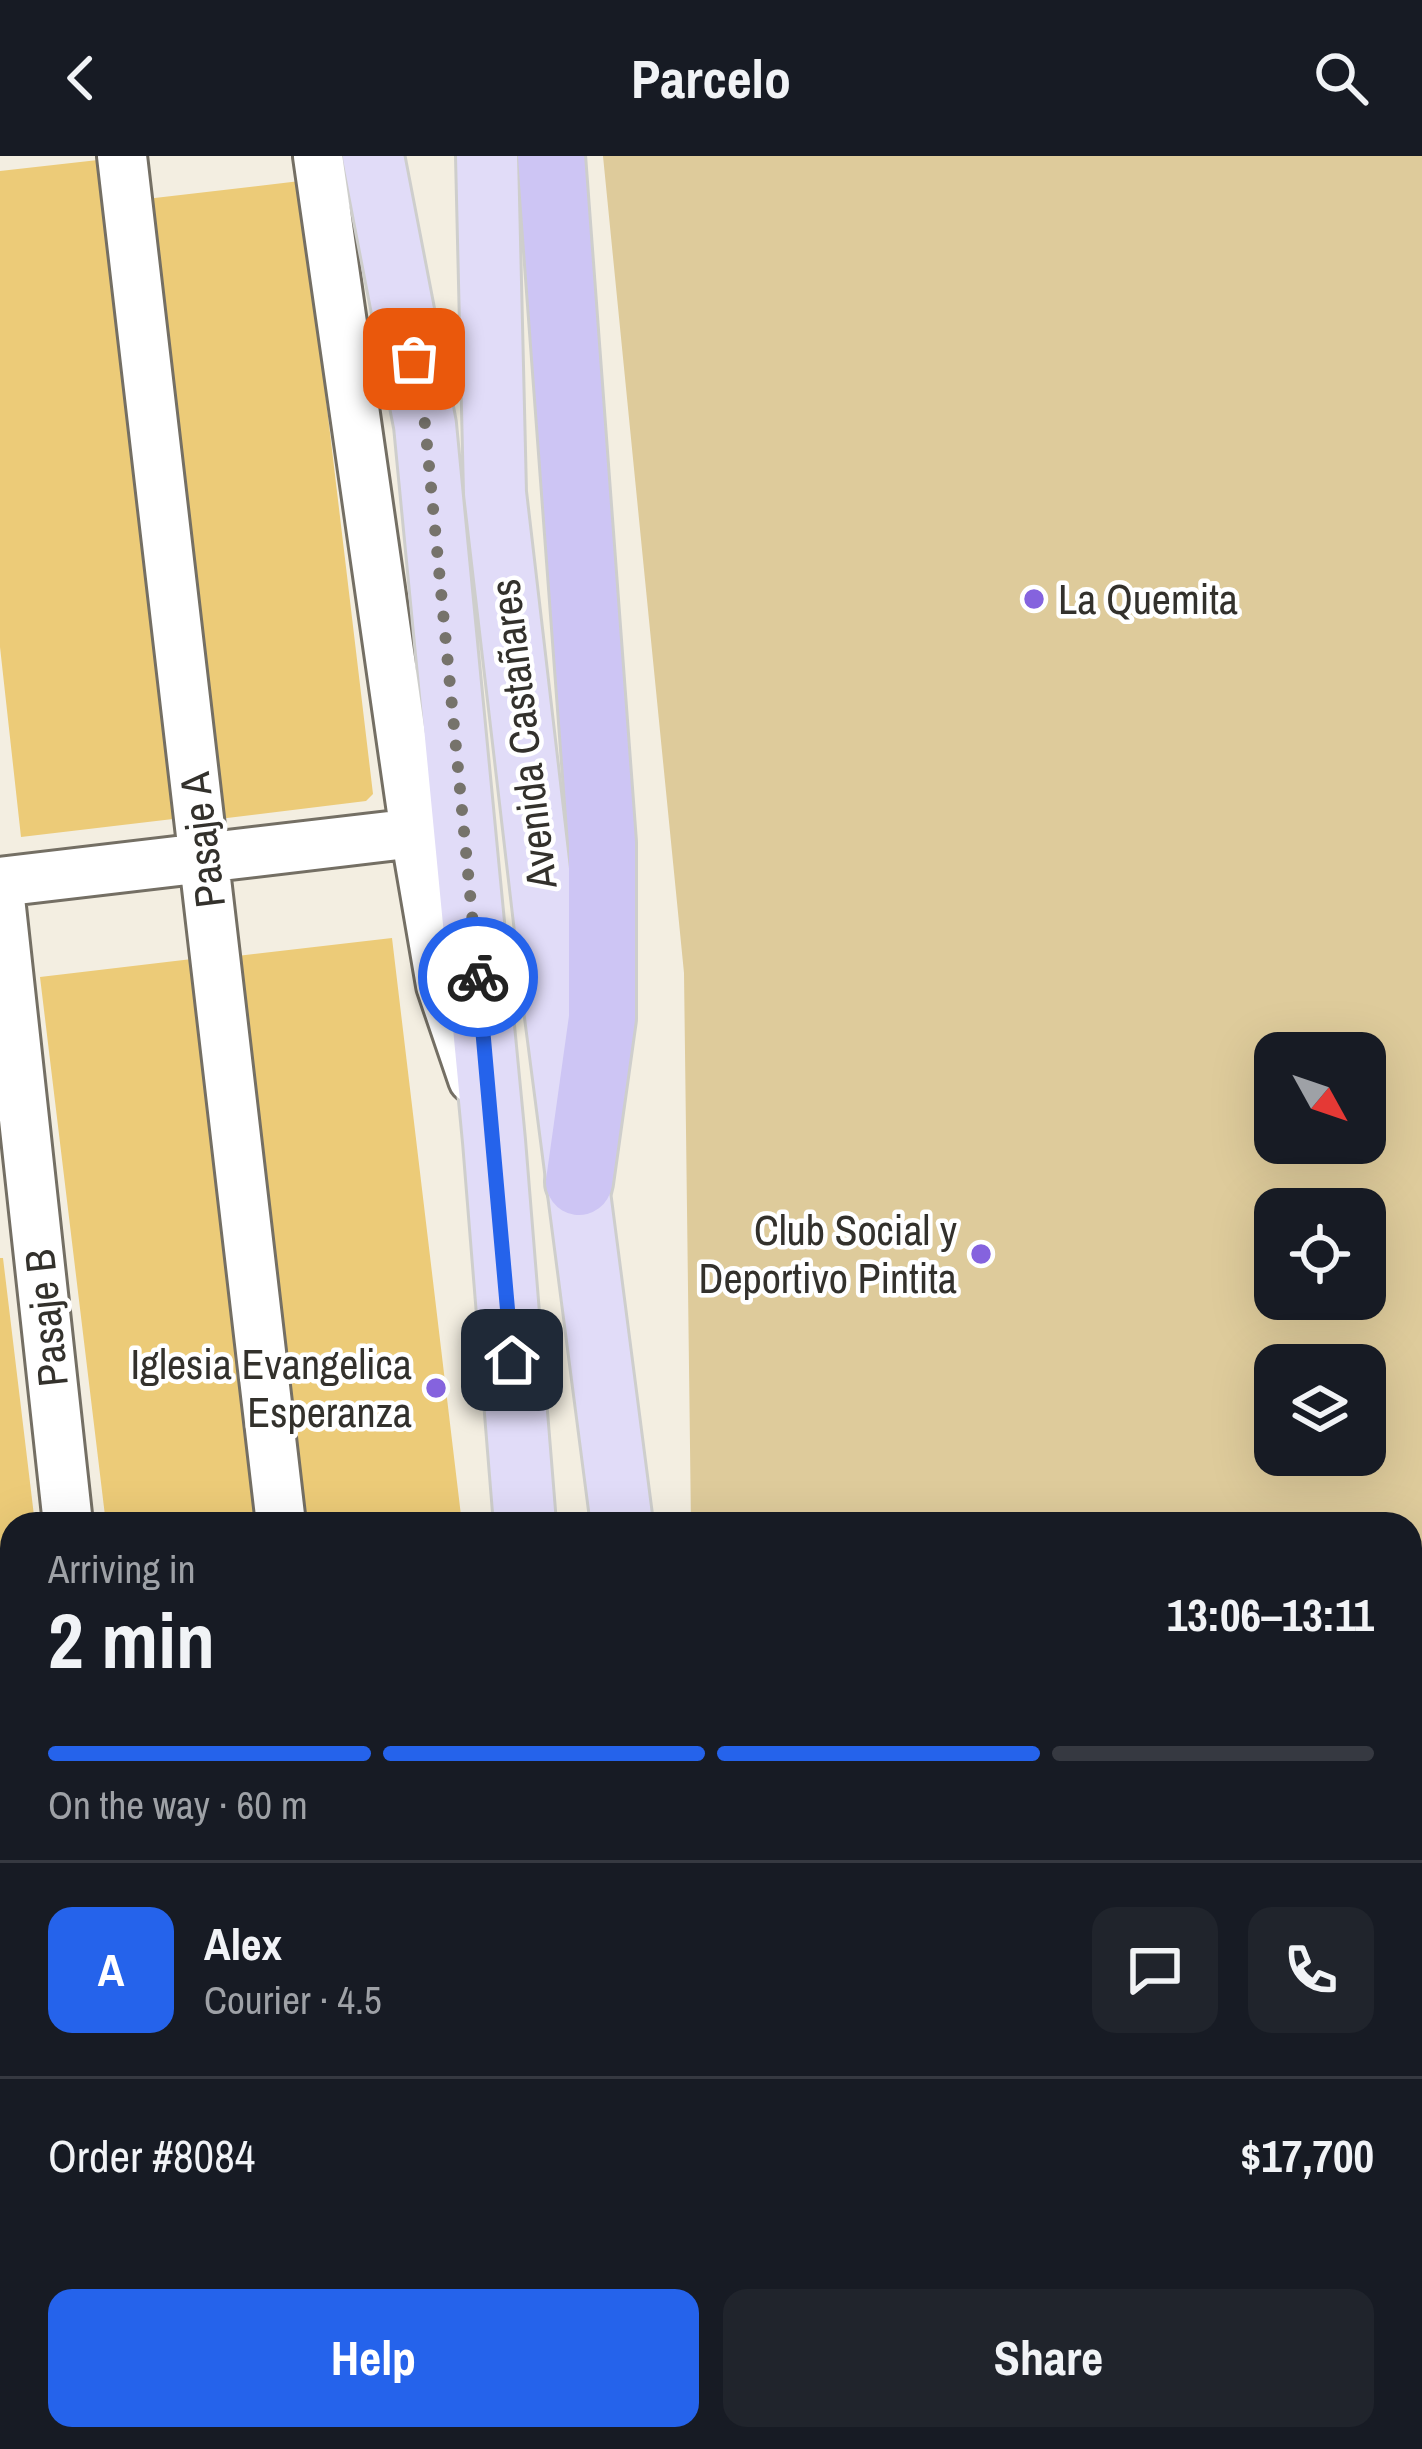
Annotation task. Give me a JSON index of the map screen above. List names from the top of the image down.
{
  "streets": {
    "main road": ["Avenida Castañares"],
    "street": ["Pasaje A", "Pasaje B"]
  },
  "places": ["La Quemita", "Club Social y Deportivo Pintita", "Iglesia Evangelica Esperanza"],
  "north": "bottom right",
  "page": {
    "header": "Parcelo",
    "heading": ["2 min", "Arriving in", "13:06–13:11"],
    "panel": [
      "Alex",
      "Courier · 4.5",
      "Order #8084",
      "$17,700"
    ],
    "bar": "On the way · 60 m",
    "round": "A",
    "buttons": ["Help", "Share"]
  }
}
